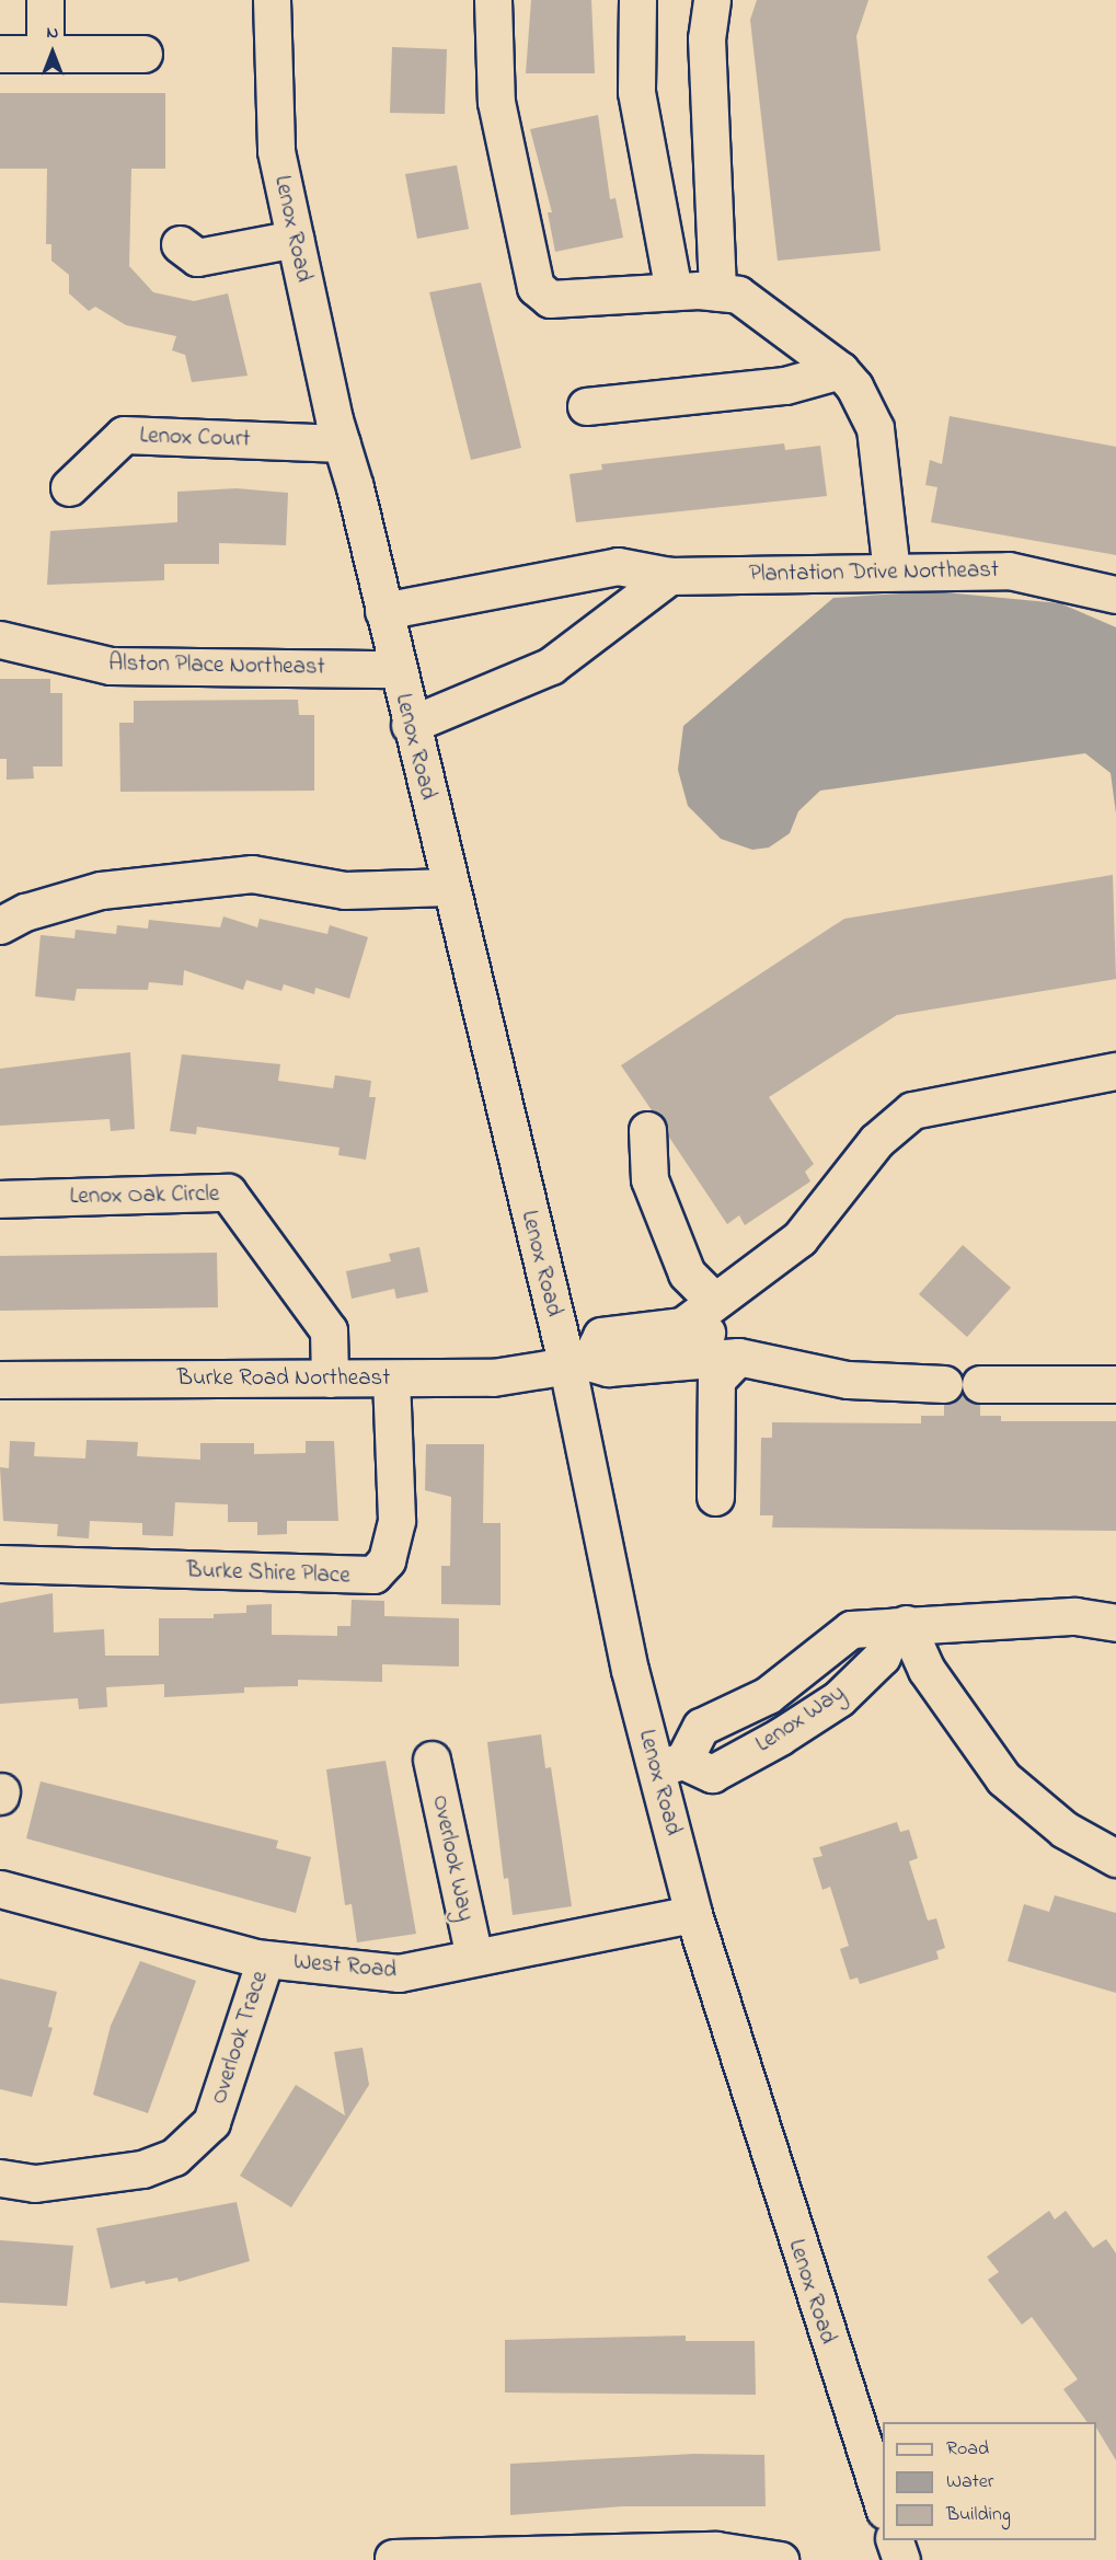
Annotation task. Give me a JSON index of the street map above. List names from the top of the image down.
{
  "streets": {
    "street": [
      "Lenox Road",
      "Lenox Court",
      "Plantation Drive Northeast",
      "Alston Place Northeast",
      "Lenox Oak Circle",
      "Burke Road Northeast",
      "Burke Shire Place",
      "Lenox Way",
      "Overlook Way",
      "West Road",
      "Overlook Trace"
    ]
  },
  "crossings": [
    ["Lenox Road", "Lenox Court"],
    ["Lenox Road", "Plantation Drive Northeast"],
    ["Lenox Road", "Alston Place Northeast"],
    ["Lenox Road", "Burke Road Northeast"],
    ["Lenox Road", "Lenox Way"],
    ["Lenox Road", "West Road"],
    ["Lenox Oak Circle", "Burke Road Northeast"],
    ["Burke Road Northeast", "Burke Shire Place"],
    ["Overlook Way", "West Road"],
    ["West Road", "Overlook Trace"]
  ],
  "legend": ["Road", "Water", "Building"],
  "north": "top"
}
